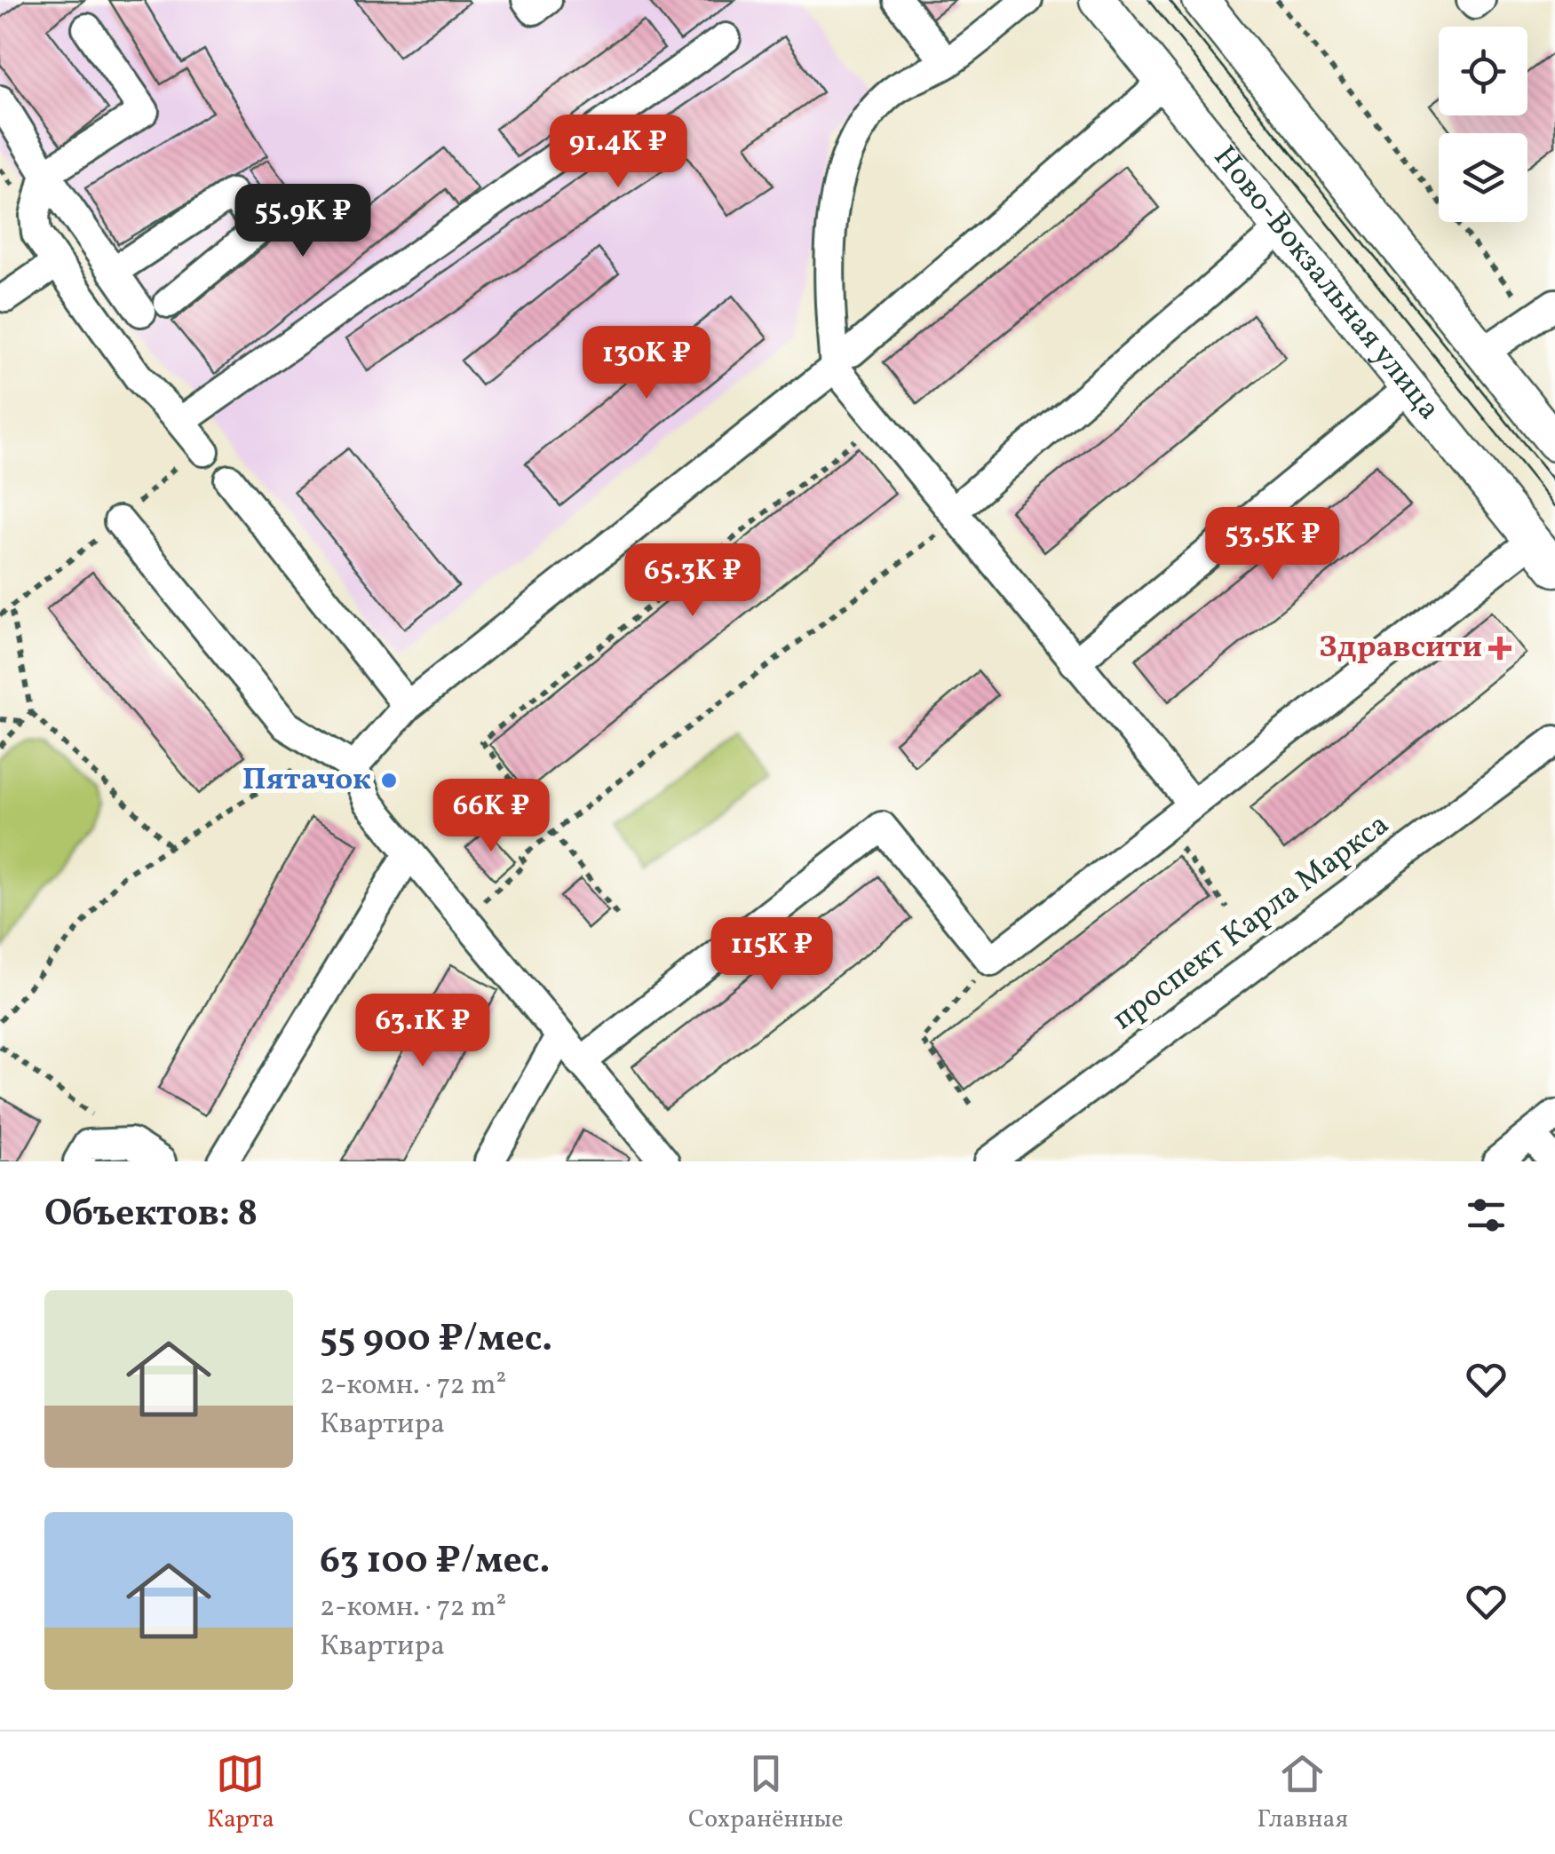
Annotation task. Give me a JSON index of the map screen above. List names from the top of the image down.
{
  "streets": {
    "main road": ["Ново-Вокзальная улица"],
    "street": ["проспект Карла Маркса"]
  },
  "places": {
    "health": ["Здравсити"],
    "other": ["Пятачок"]
  },
  "page": {
    "price": [
      "91.4K ₽",
      "55.9K ₽",
      "130K ₽",
      "53.5K ₽",
      "65.3K ₽",
      "66K ₽",
      "115K ₽",
      "63.1K ₽"
    ],
    "heading": "Объектов: 8",
    "list": [
      {
        "name": "55 900 ₽/мес.",
        "note": "2-комн. · 72 m² · Квартира"
      },
      {
        "name": "63 100 ₽/мес.",
        "note": "2-комн. · 72 m² · Квартира"
      }
    ],
    "tabs": ["Карта", "Сохранённые", "Главная"]
  }
}
